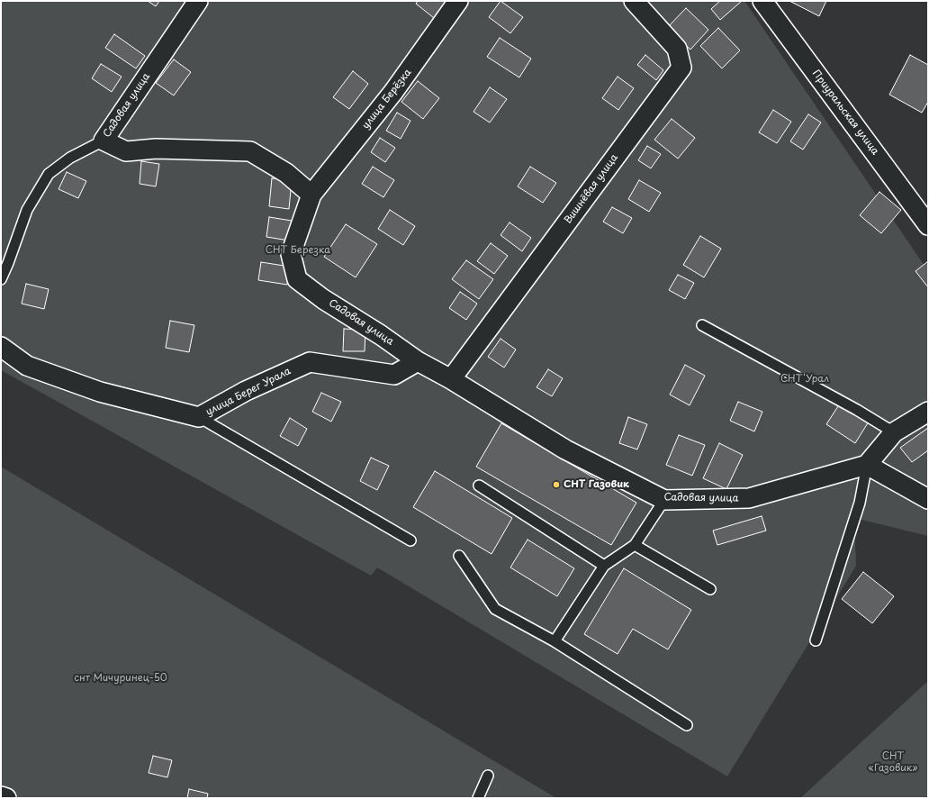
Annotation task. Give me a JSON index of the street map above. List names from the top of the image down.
{
  "streets": {
    "street": [
      "улица Берёзка",
      "Садовая улица",
      "Приуральская улица",
      "Вишнёвая улица",
      "улица Берег Урала"
    ]
  },
  "crossings": [
    ["улица Берёзка", "Садовая улица"],
    ["Садовая улица", "Вишнёвая улица"],
    ["Садовая улица", "улица Берег Урала"]
  ],
  "parks": [
    "СНТ Березка",
    "СНТ Урал",
    "снт Мичуринец-50",
    "СНТ «Газовик»"
  ],
  "places": ["СНТ Газовик"]
}
